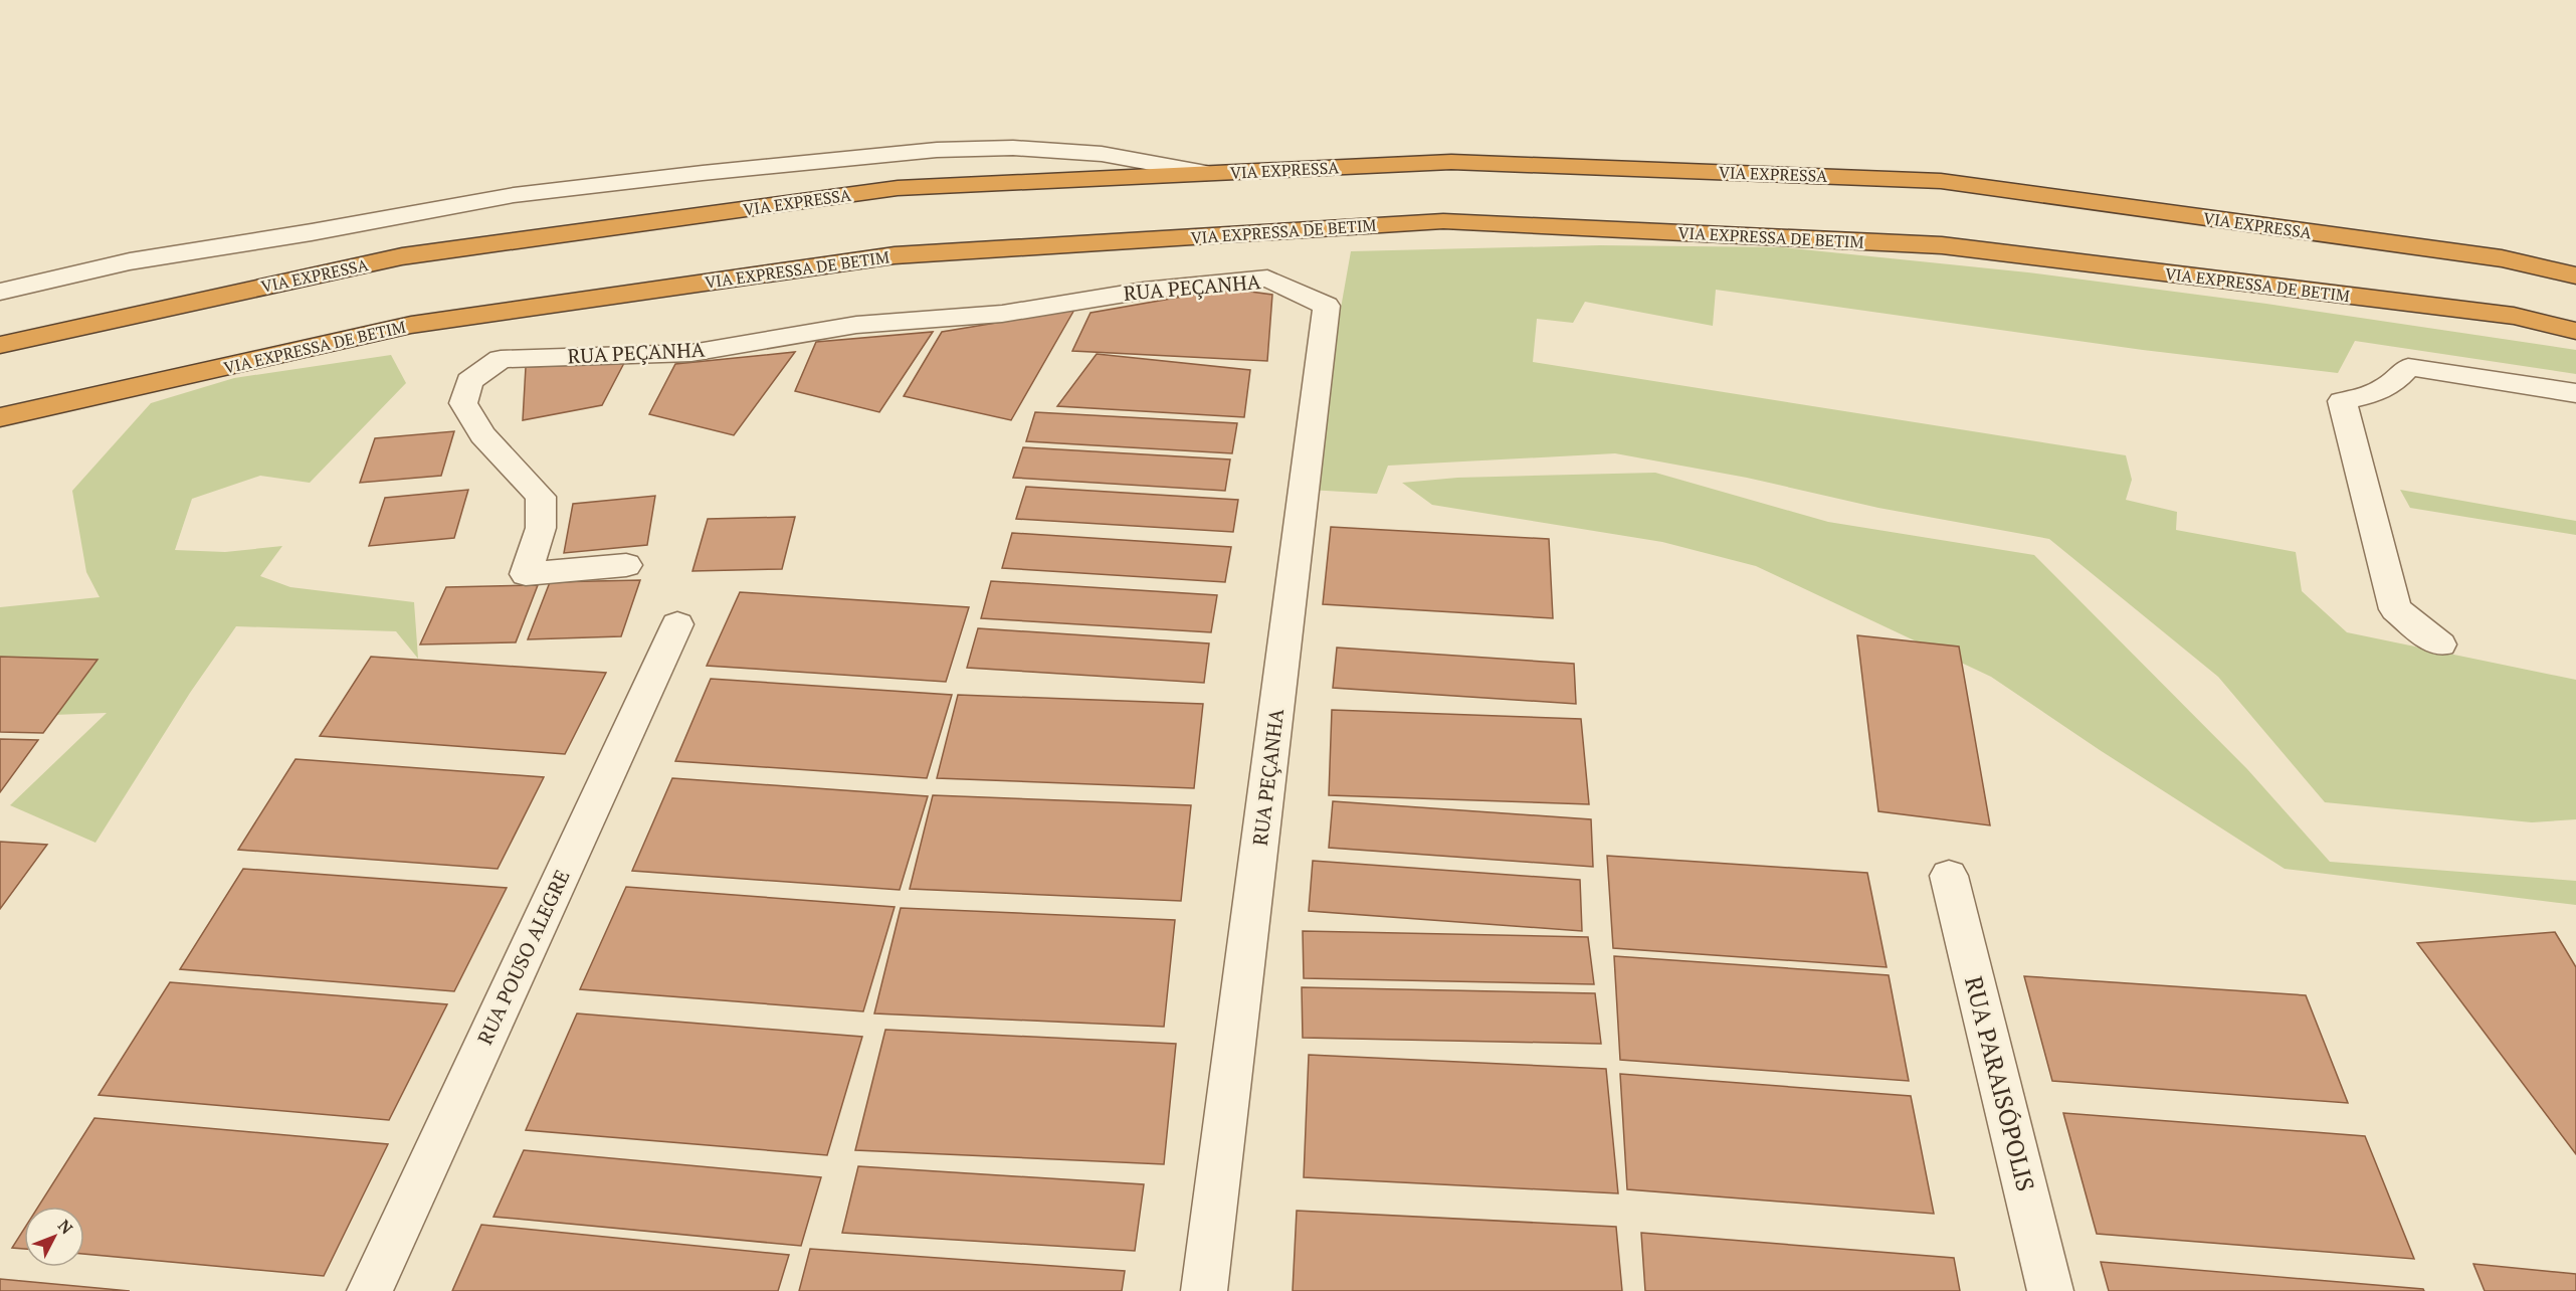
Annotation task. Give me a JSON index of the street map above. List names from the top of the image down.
{
  "streets": {
    "highway": ["VIA EXPRESSA", "VIA EXPRESSA DE BETIM"],
    "street": ["RUA PEÇANHA", "RUA POUSO ALEGRE", "RUA PARAISÓPOLIS"]
  },
  "north": "top right"
}
